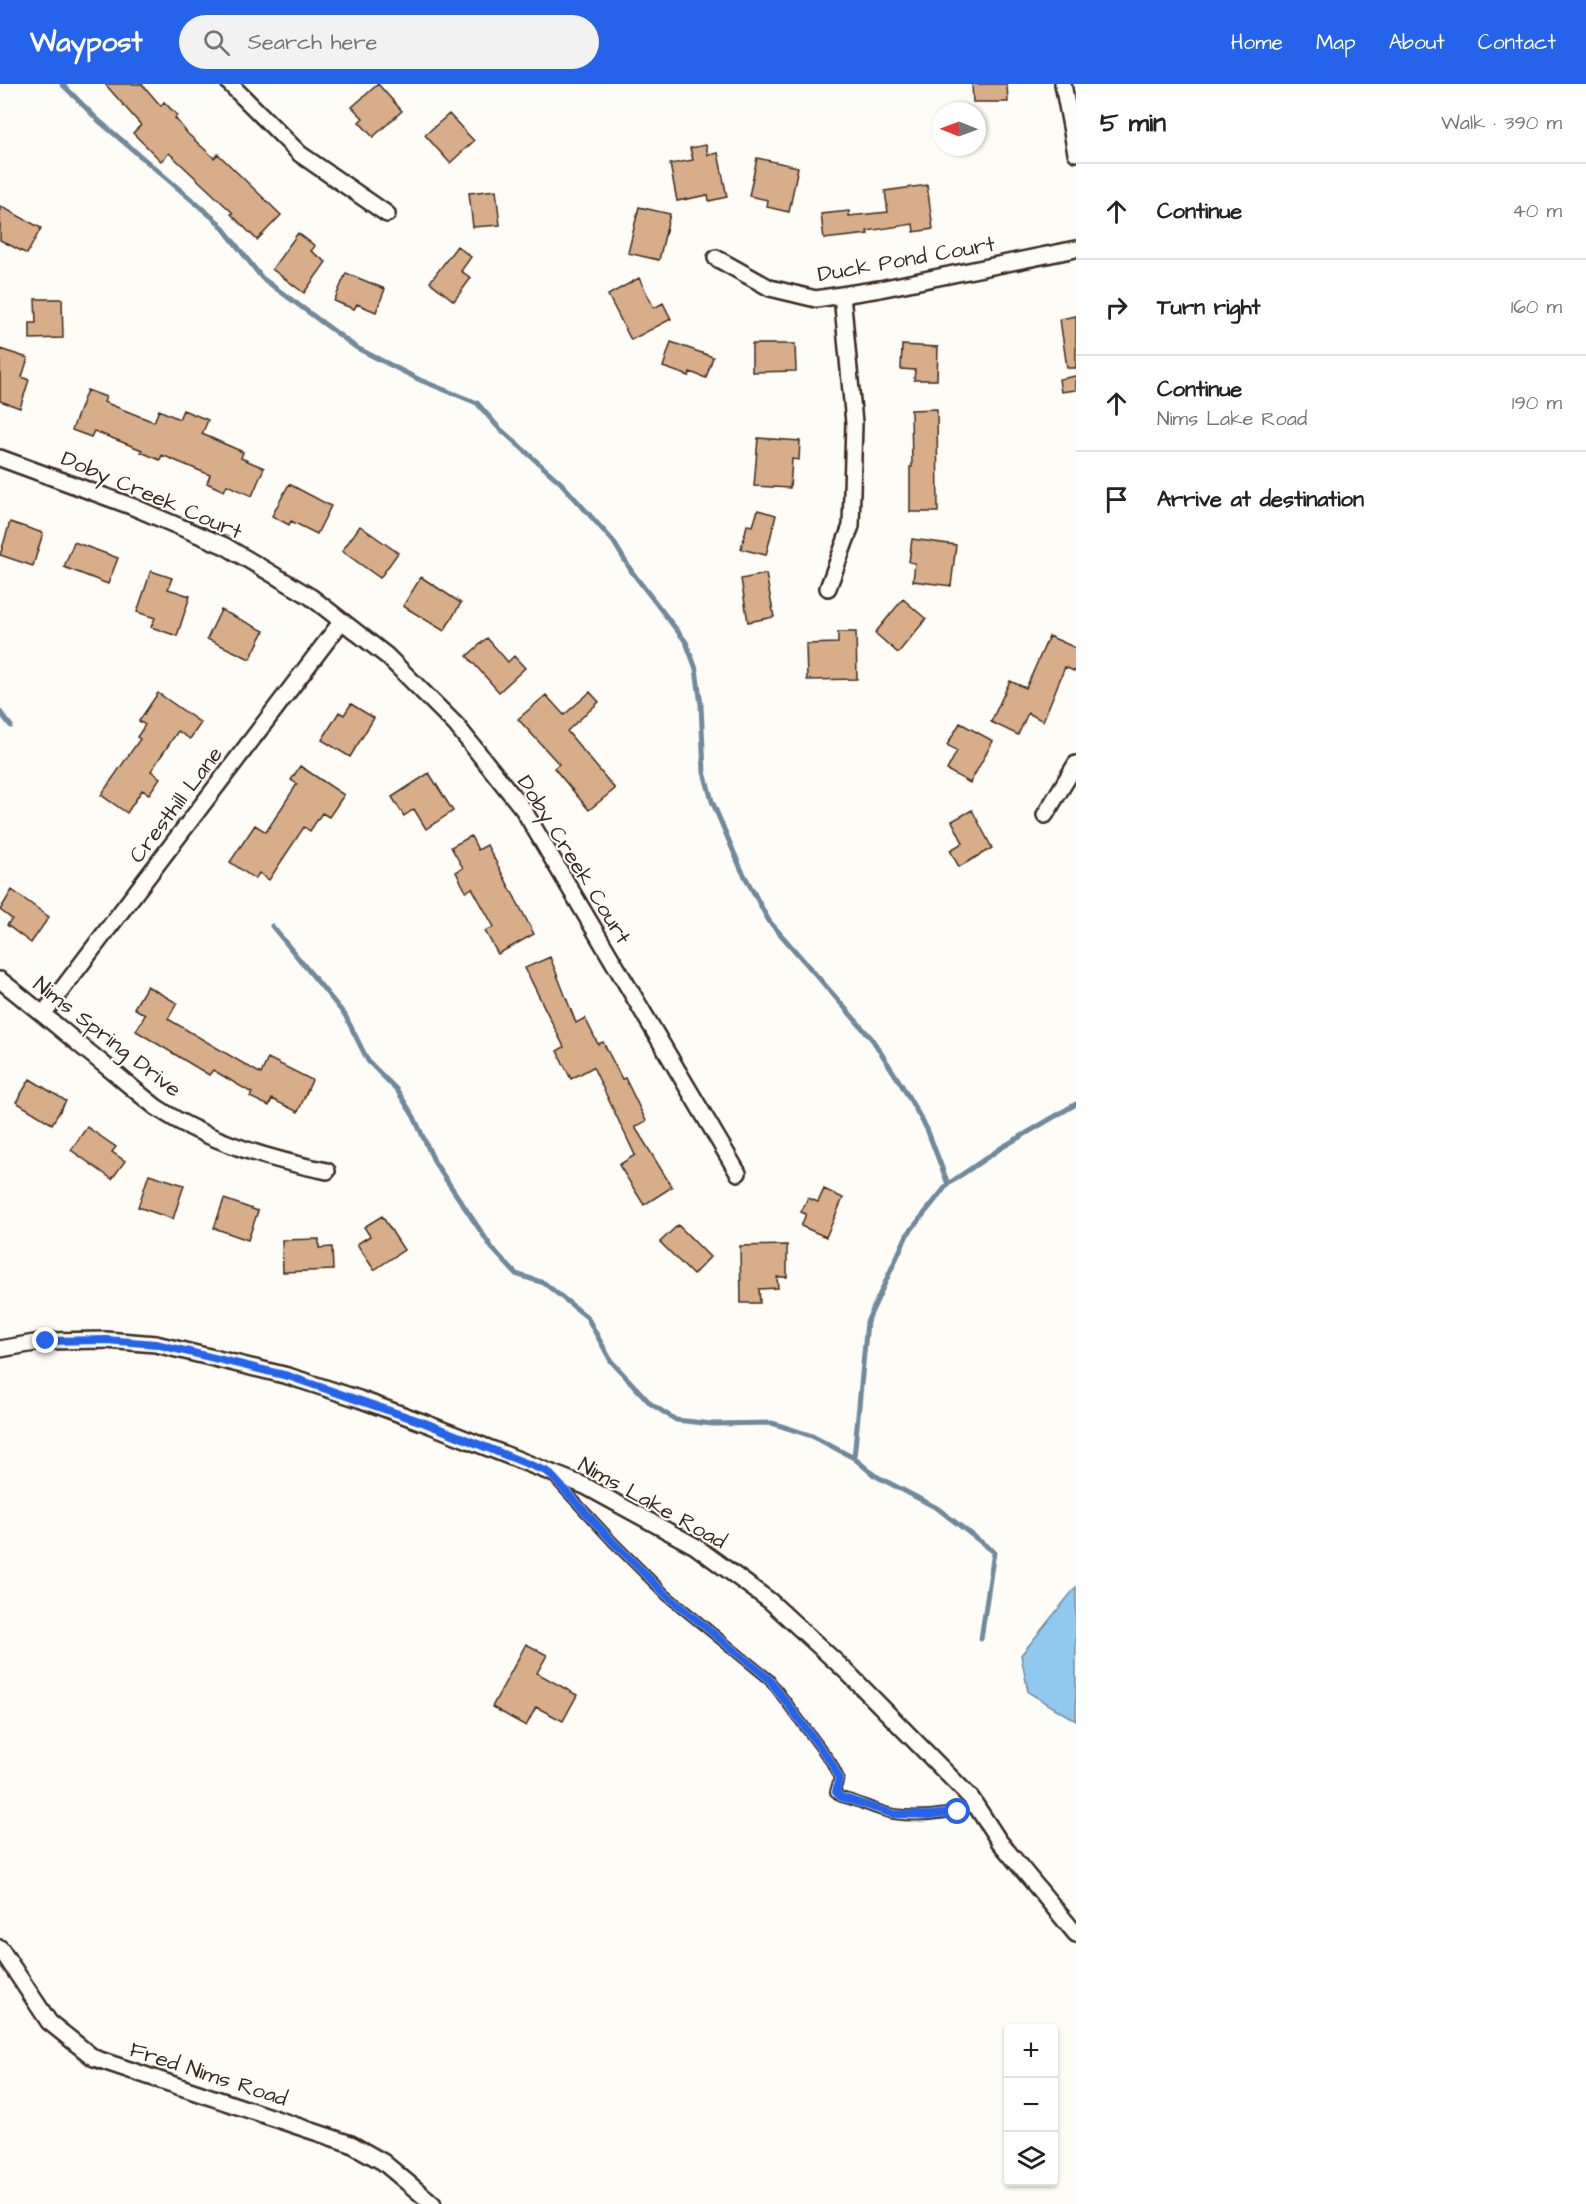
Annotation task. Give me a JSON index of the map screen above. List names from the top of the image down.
{
  "streets": {
    "street": [
      "Duck Pond Court",
      "Doby Creek Court",
      "Cresthill Lane",
      "Nims Spring Drive",
      "Nims Lake Road",
      "Fred Nims Road"
    ]
  },
  "crossings": [
    ["Doby Creek Court", "Cresthill Lane"],
    ["Cresthill Lane", "Nims Spring Drive"]
  ],
  "north": "left",
  "page": {
    "header": "Waypost",
    "search": "Search here",
    "nav": [
      "Home",
      "Map",
      "About",
      "Contact"
    ],
    "heading": ["5 min", "Walk · 390 m"],
    "list": [
      ["Continue", "40 m"],
      ["Turn right", "160 m"],
      ["Continue", "Nims Lake Road", "190 m"],
      "Arrive at destination"
    ],
    "map_buttons": ["+", "−"]
  }
}
